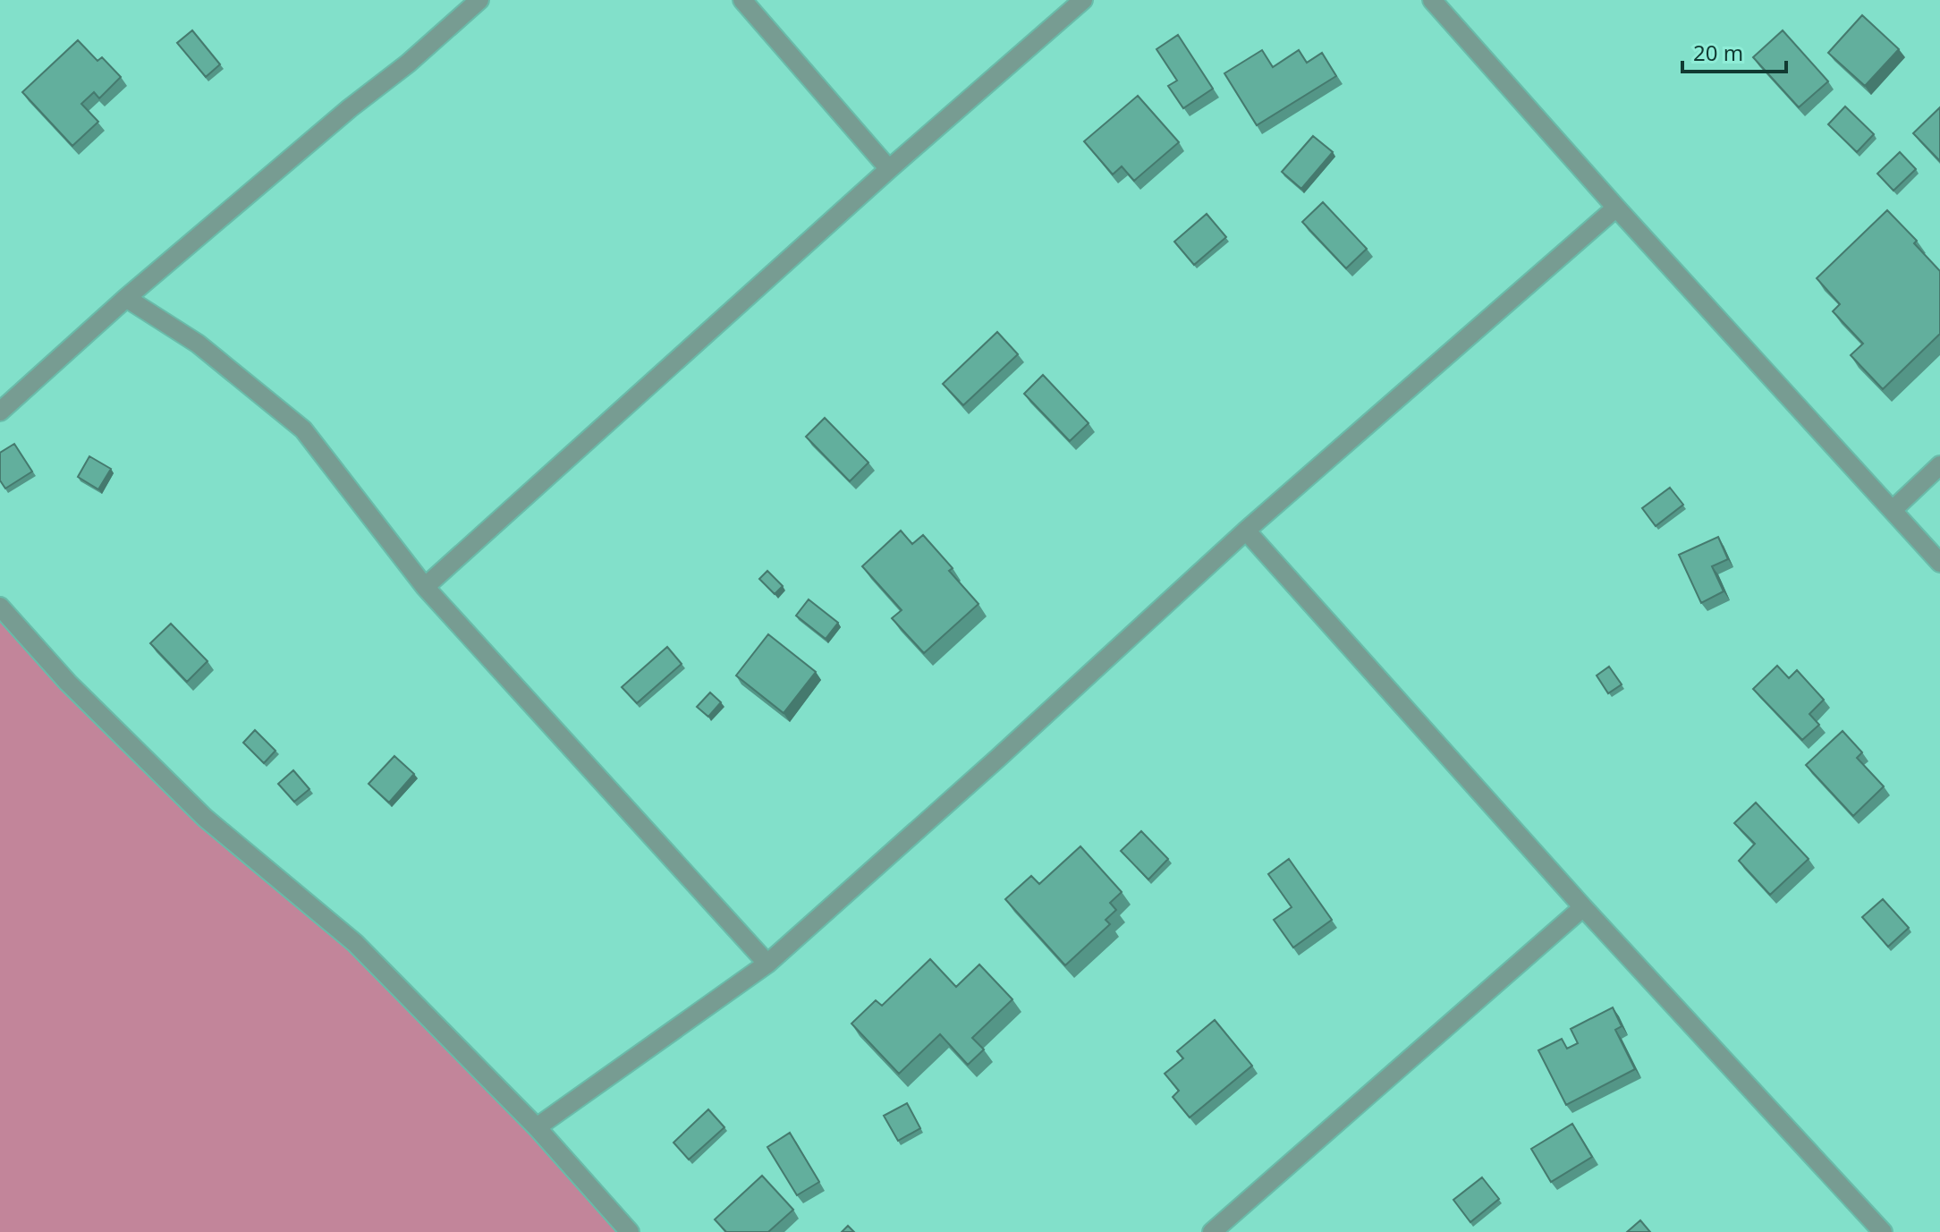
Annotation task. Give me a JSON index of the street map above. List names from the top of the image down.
{
  "scale_bar": "20 m"
}
